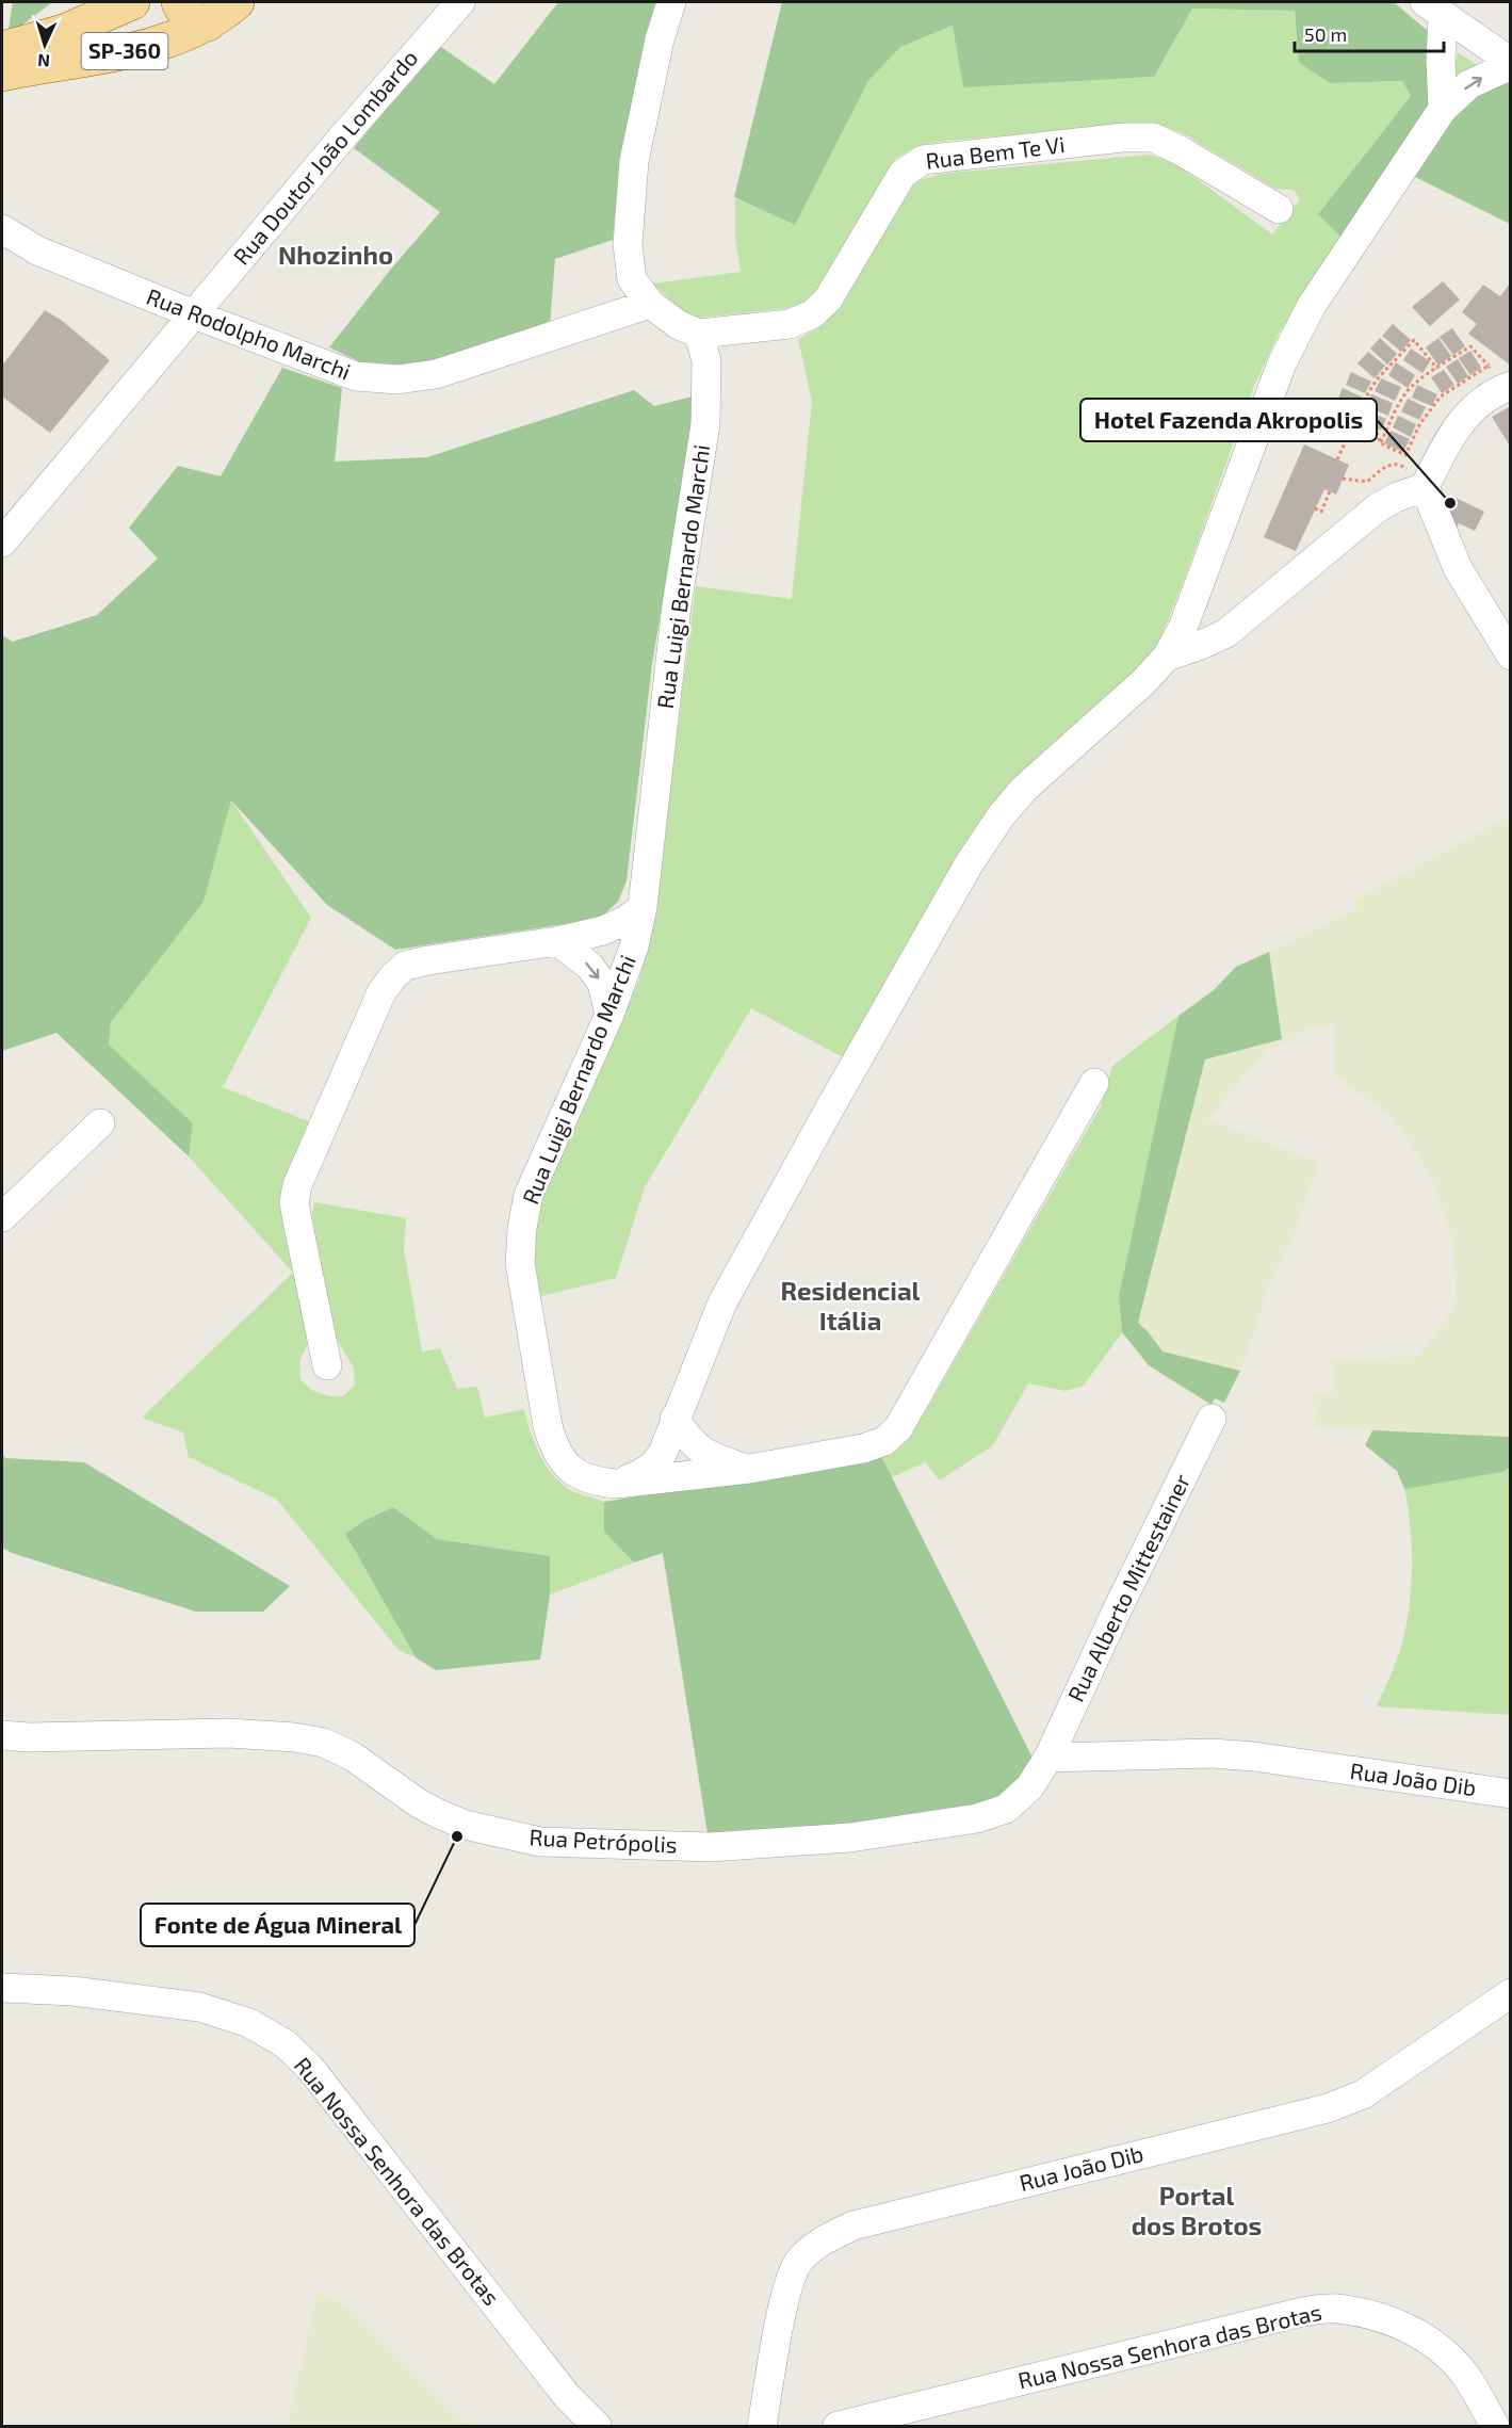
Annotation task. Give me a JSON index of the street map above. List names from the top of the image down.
{
  "streets": {
    "main road": ["SP-360"],
    "street": [
      "Rua Bem Te Vi",
      "Rua Doutor João Lombardo",
      "Rua Rodolpho Marchi",
      "Rua Luigi Bernardo Marchi",
      "Rua Alberto Mittestainer",
      "Rua João Dib",
      "Rua Petrópolis",
      "Rua Nossa Senhora das Brotas"
    ]
  },
  "crossings": [
    ["Rua Bem Te Vi", "Rua Luigi Bernardo Marchi"],
    ["Rua Doutor João Lombardo", "Rua Rodolpho Marchi"],
    ["Rua Alberto Mittestainer", "Rua João Dib"],
    ["Rua Alberto Mittestainer", "Rua Petrópolis"],
    ["Rua João Dib", "Rua Petrópolis"]
  ],
  "districts": ["Nhozinho", "Residencial Itália", "Portal dos Brotos"],
  "places": ["Hotel Fazenda Akropolis", "Fonte de Água Mineral"],
  "scale_bar": "50 m",
  "north": "bottom"
}
